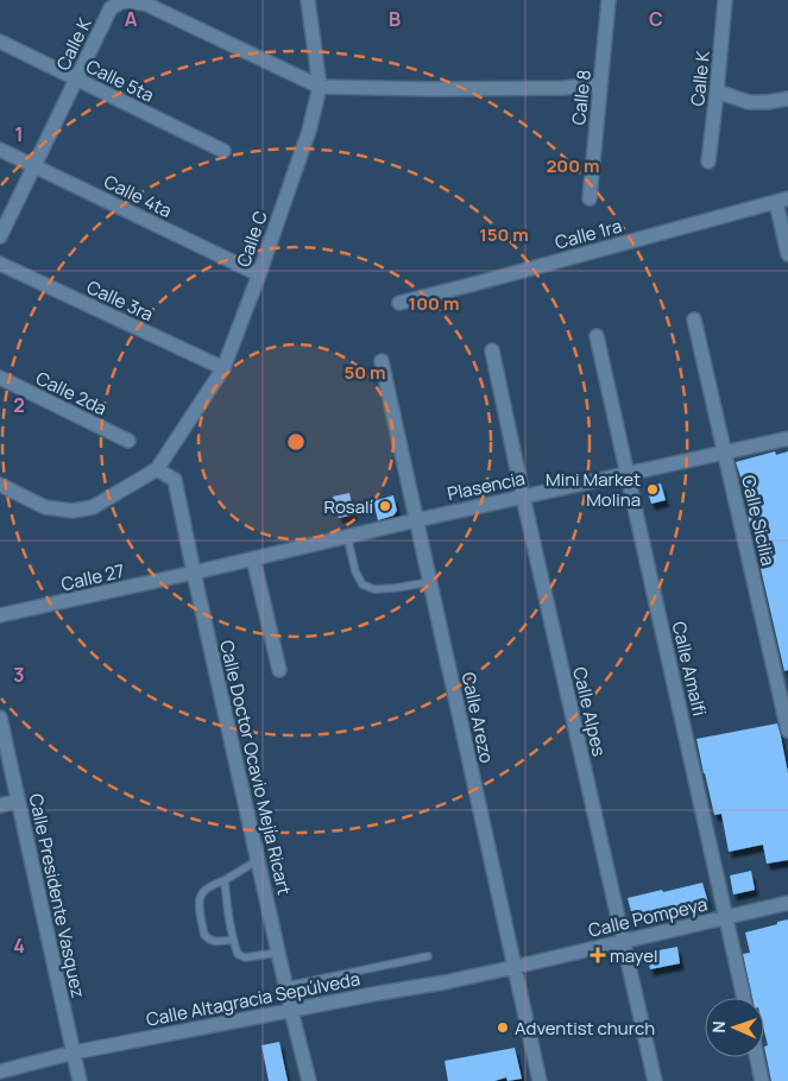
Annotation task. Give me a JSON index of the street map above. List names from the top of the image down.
{
  "streets": {
    "street": [
      "Calle K",
      "Calle 5ta",
      "Calle 8",
      "Calle 4ta",
      "Calle 1ra",
      "Calle C",
      "Calle 3ra",
      "Calle 2da",
      "Plasencia",
      "Calle Sicilia",
      "Calle 27",
      "Calle Amalfi",
      "Calle Alpes",
      "Calle Arezo",
      "Calle Doctor Ocavio Mejía Ricart",
      "Calle Presidente Vasquez",
      "Calle Pompeya",
      "Calle Altagracia Sepúlveda"
    ]
  },
  "crossings": [
    ["Calle K", "Calle 5ta"],
    ["Calle K", "Calle 4ta"],
    ["Calle K", "Calle C"],
    ["Calle 4ta", "Calle C"],
    ["Calle C", "Calle 3ra"],
    ["Calle C", "Calle Doctor Ocavio Mejía Ricart"],
    ["Plasencia", "Calle Sicilia"],
    ["Plasencia", "Calle 27"],
    ["Plasencia", "Calle Amalfi"],
    ["Plasencia", "Calle Alpes"],
    ["Plasencia", "Calle Arezo"],
    ["Plasencia", "Calle Doctor Ocavio Mejía Ricart"],
    ["Calle 27", "Calle Doctor Ocavio Mejía Ricart"],
    ["Calle Amalfi", "Calle Pompeya"],
    ["Calle Alpes", "Calle Pompeya"],
    ["Calle Arezo", "Calle Pompeya"],
    ["Calle Arezo", "Calle Altagracia Sepúlveda"],
    ["Calle Doctor Ocavio Mejía Ricart", "Calle Altagracia Sepúlveda"],
    ["Calle Presidente Vasquez", "Calle Altagracia Sepúlveda"],
    ["Calle Pompeya", "Calle Altagracia Sepúlveda"]
  ],
  "places": {
    "other": ["Mini Market Molina", "Rosalí", "Adventist church"],
    "health": ["mayel"]
  },
  "north": "left",
  "grid": {
    "columns": ["A", "B", "C"],
    "rows": [
      "1",
      "2",
      "3",
      "4"
    ]
  },
  "rings": [
    "200 m",
    "150 m",
    "100 m",
    "50 m"
  ]
}
